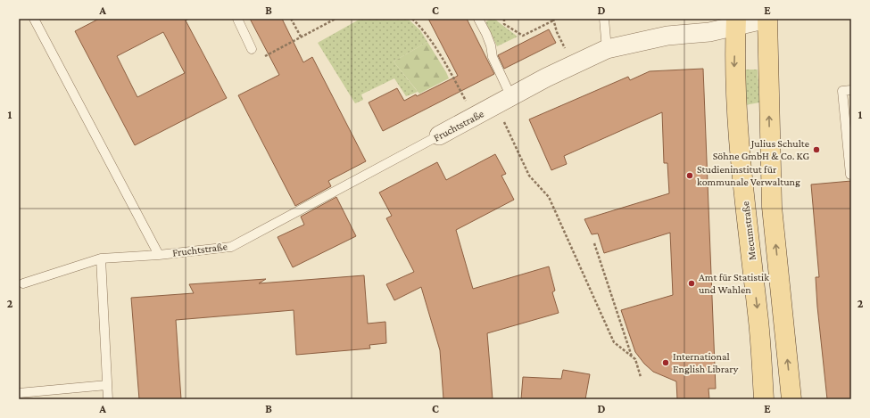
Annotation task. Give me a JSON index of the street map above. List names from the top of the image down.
{
  "streets": {
    "main road": ["Mecumstraße"],
    "street": ["Fruchtstraße"]
  },
  "crossings": [
    ["Fruchtstraße", "Mecumstraße"]
  ],
  "places": [
    "Julius Schulte Söhne GmbH & Co. KG",
    "Studieninstitut für kommunale Verwaltung",
    "Amt für Statistik und Wahlen",
    "International English Library"
  ],
  "grid": {
    "columns": [
      "A",
      "B",
      "C",
      "D",
      "E"
    ],
    "rows": ["1", "2"]
  }
}
